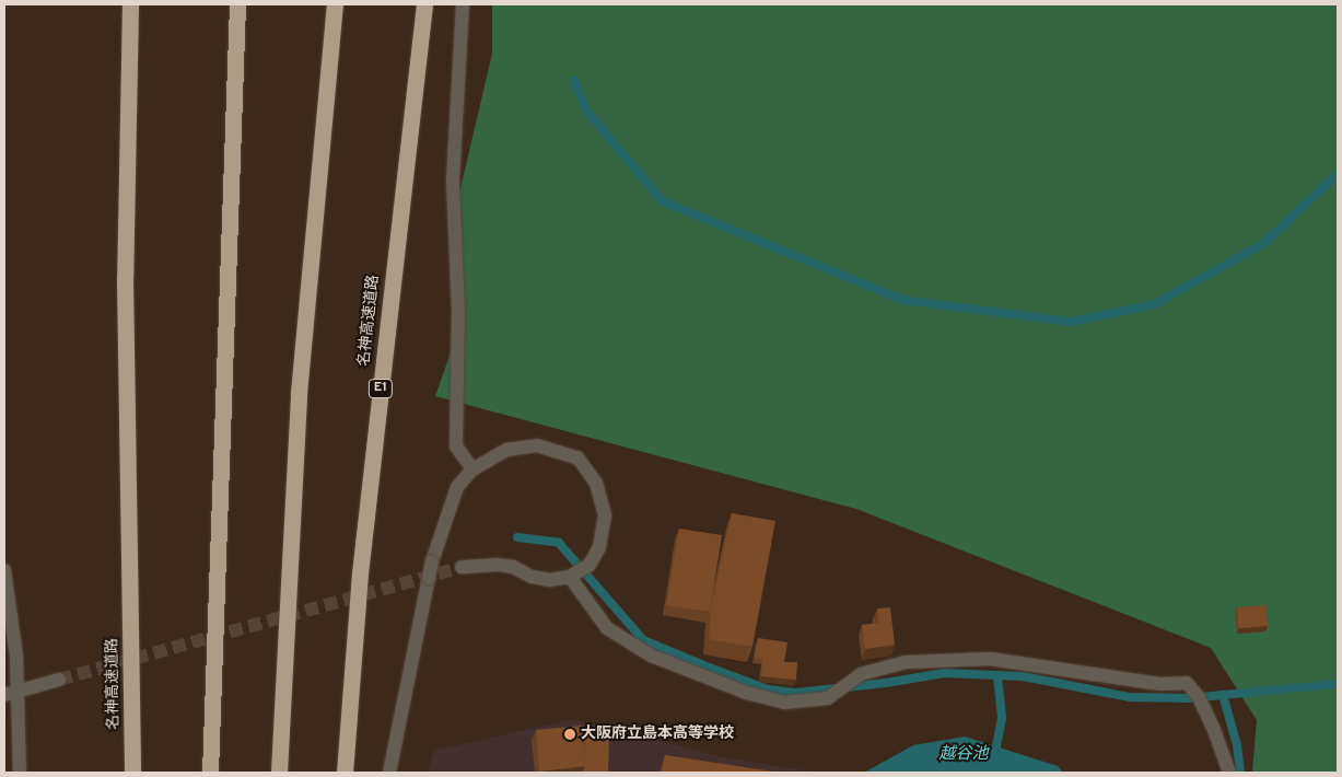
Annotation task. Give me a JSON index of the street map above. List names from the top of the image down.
{
  "streets": {
    "highway": ["名神高速道路", "E1"]
  },
  "water": ["越谷池"],
  "places": ["大阪府立島本高等学校"]
}
